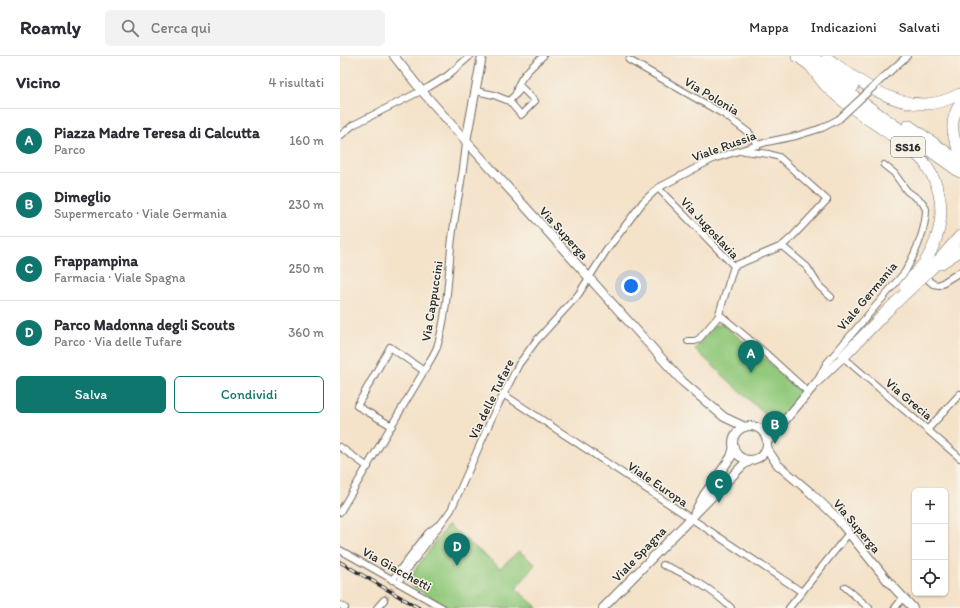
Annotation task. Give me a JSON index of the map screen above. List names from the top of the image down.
{
  "streets": {
    "highway": ["SS16"],
    "street": [
      "Via Polonia",
      "Viale Russia",
      "Via Jugoslavia",
      "Via Superga",
      "Viale Germania",
      "Via Cappuccini",
      "Via delle Tufare",
      "Via Grecia",
      "Viale Europa",
      "Viale Spagna",
      "Via Giacchetti"
    ]
  },
  "crossings": [
    ["Via Polonia", "Viale Russia"],
    ["Viale Russia", "Via Jugoslavia"],
    ["Viale Russia", "Via Superga"],
    ["Viale Russia", "Via delle Tufare"],
    ["SS16", "Viale Germania"],
    ["SS16", "Via Grecia"],
    ["Via Superga", "Viale Germania"],
    ["Via Superga", "Via Cappuccini"],
    ["Via Superga", "Via delle Tufare"],
    ["Via Superga", "Viale Spagna"],
    ["Viale Germania", "Via Grecia"],
    ["Viale Germania", "Viale Spagna"],
    ["Via delle Tufare", "Viale Europa"],
    ["Via delle Tufare", "Via Giacchetti"],
    ["Viale Europa", "Viale Spagna"]
  ],
  "page": {
    "header": "Roamly",
    "search": "Cerca qui",
    "nav": ["Mappa", "Indicazioni", "Salvati"],
    "heading": ["Vicino", "4 risultati"],
    "list": [
      {
        "mark": "A",
        "name": "Piazza Madre Teresa di Calcutta",
        "note": "Parco",
        "value": "160 m"
      },
      {
        "mark": "B",
        "name": "Dimeglio",
        "note": "Supermercato · Viale Germania",
        "value": "230 m"
      },
      {
        "mark": "C",
        "name": "Frappampina",
        "note": "Farmacia · Viale Spagna",
        "value": "250 m"
      },
      {
        "mark": "D",
        "name": "Parco Madonna degli Scouts",
        "note": "Parco · Via delle Tufare",
        "value": "360 m"
      }
    ],
    "pins": [
      "A",
      "B",
      "C",
      "D"
    ],
    "buttons": ["Salva", "Condividi"],
    "map_buttons": ["+", "−"]
  }
}
